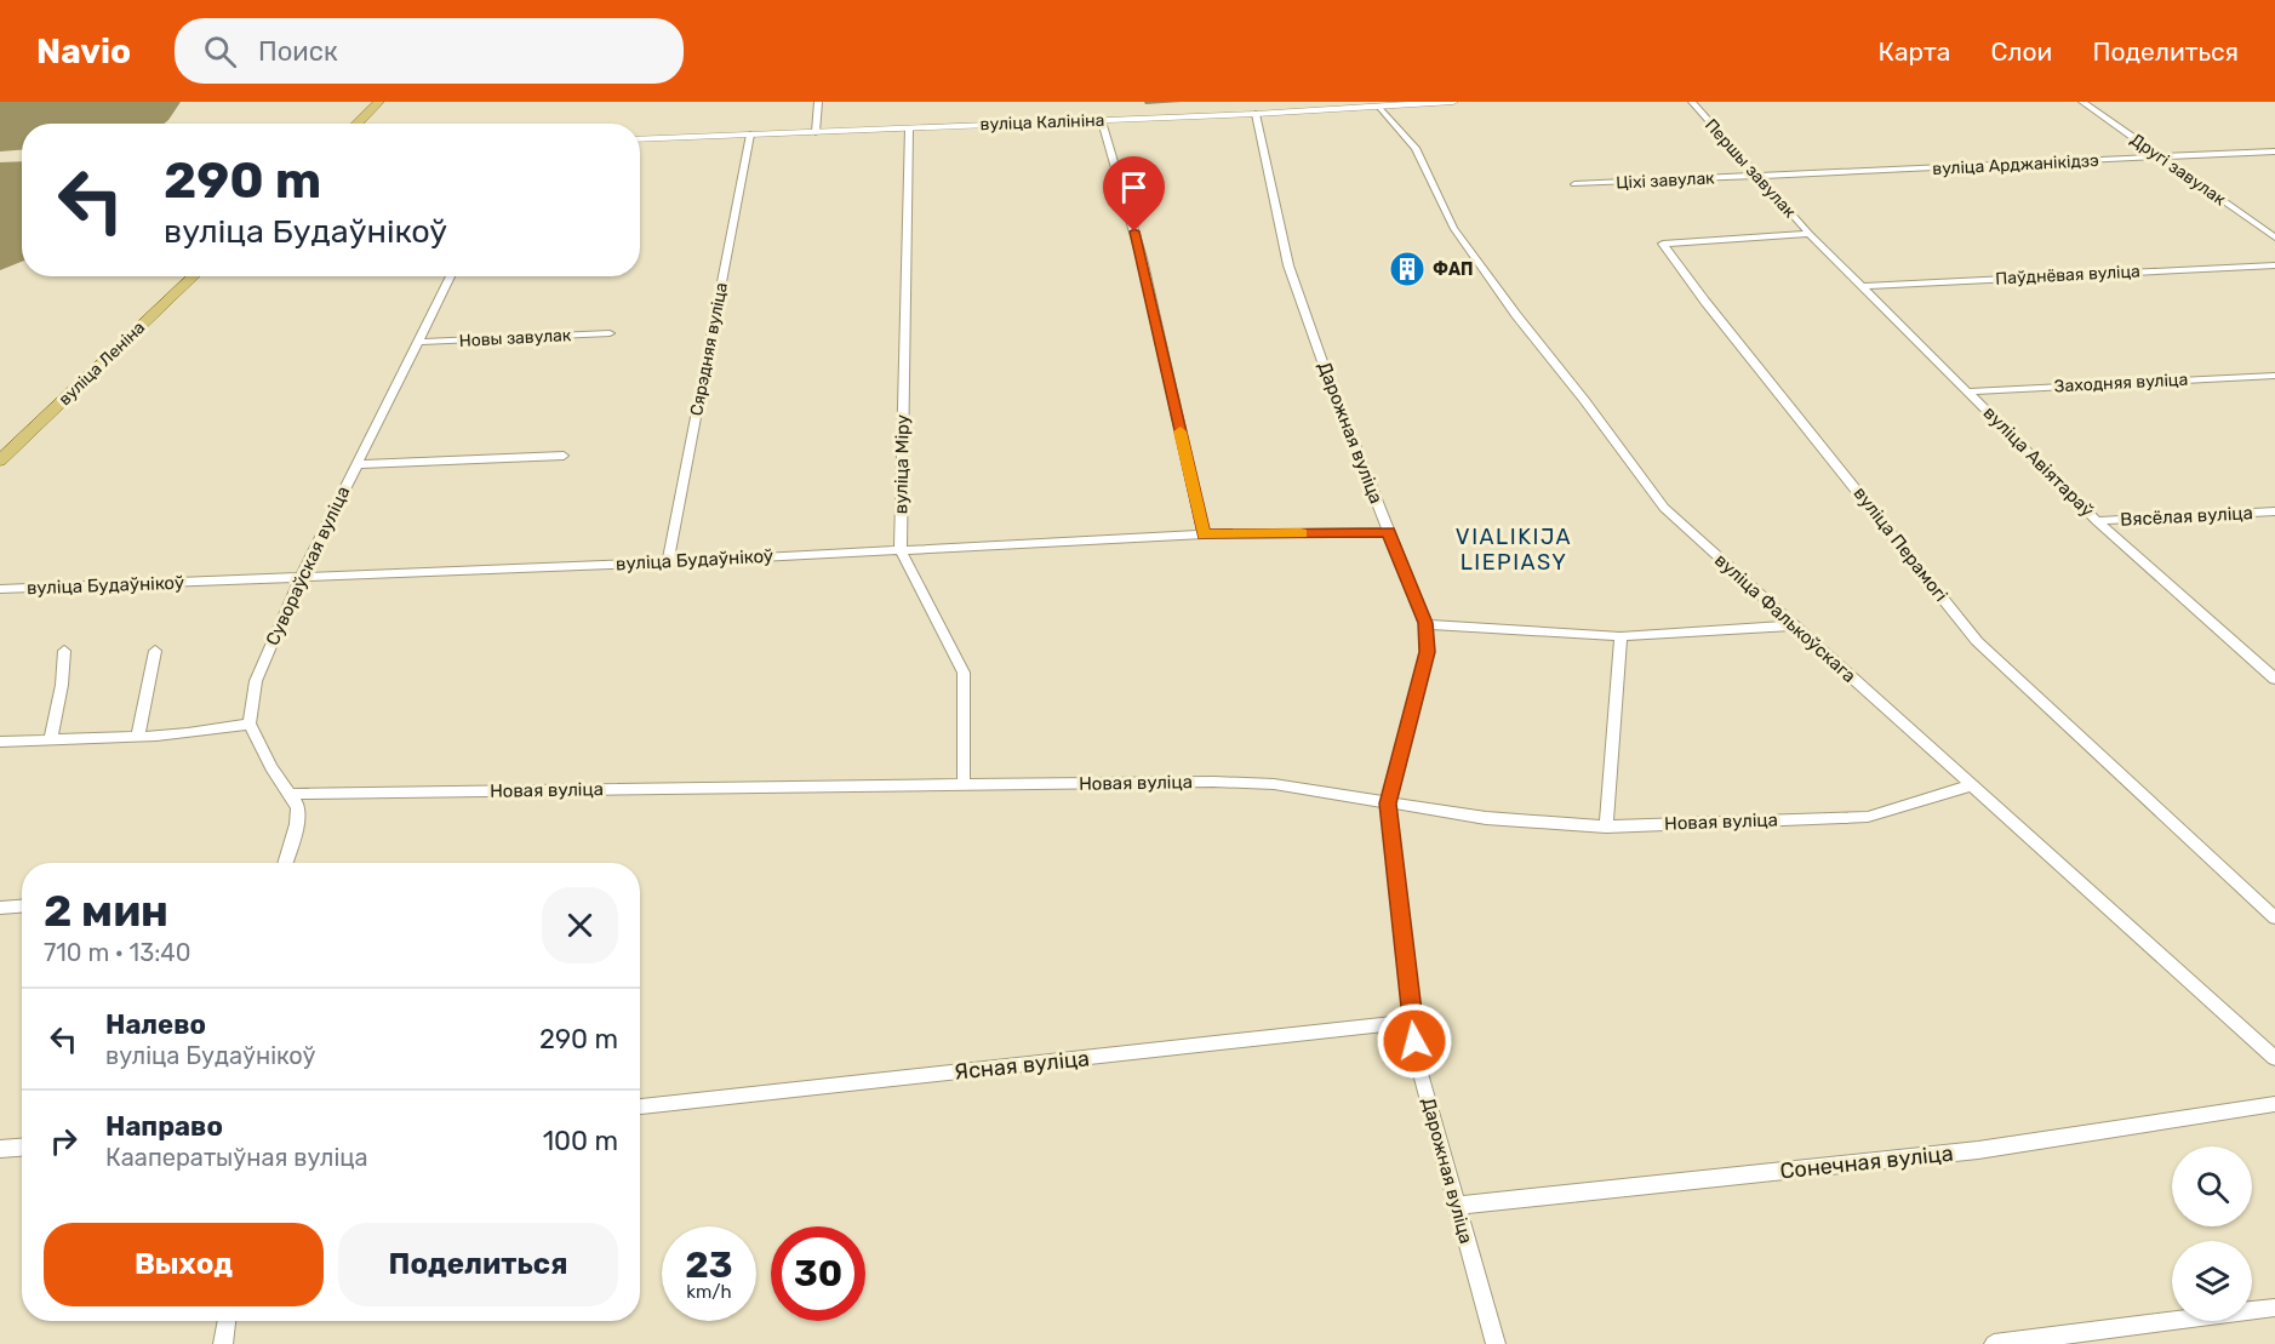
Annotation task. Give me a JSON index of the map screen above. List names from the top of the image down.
{
  "streets": {
    "main road": ["вуліца Леніна"],
    "street": [
      "вуліца Калініна",
      "вуліца Арджанікідзэ",
      "Першы завулак",
      "Другі завулак",
      "Ціхі завулак",
      "Паўднёвая вуліца",
      "Новы завулак",
      "Сярэдняя вуліца",
      "Заходняя вуліца",
      "Дарожная вуліца",
      "вуліца Авіятараў",
      "вуліца Міру",
      "Вясёлая вуліца",
      "вуліца Перамогі",
      "вуліца Будаўнікоў",
      "Сувораўская вуліца",
      "вуліца Фалькоўскага",
      "Новая вуліца",
      "Ясная вуліца",
      "Сонечная вуліца"
    ]
  },
  "crossings": [
    ["вуліца Калініна", "Сярэдняя вуліца"],
    ["вуліца Калініна", "Дарожная вуліца"],
    ["вуліца Калініна", "вуліца Міру"],
    ["вуліца Калініна", "вуліца Фалькоўскага"],
    ["вуліца Арджанікідзэ", "Першы завулак"],
    ["вуліца Арджанікідзэ", "Другі завулак"],
    ["вуліца Арджанікідзэ", "Ціхі завулак"],
    ["Першы завулак", "Ціхі завулак"],
    ["Першы завулак", "вуліца Авіятараў"],
    ["Першы завулак", "вуліца Перамогі"],
    ["Паўднёвая вуліца", "вуліца Авіятараў"],
    ["Новы завулак", "Сувораўская вуліца"],
    ["Сярэдняя вуліца", "вуліца Будаўнікоў"],
    ["Заходняя вуліца", "вуліца Авіятараў"],
    ["Дарожная вуліца", "вуліца Будаўнікоў"],
    ["Дарожная вуліца", "Новая вуліца"],
    ["Дарожная вуліца", "Ясная вуліца"],
    ["Дарожная вуліца", "Сонечная вуліца"],
    ["вуліца Авіятараў", "Вясёлая вуліца"],
    ["вуліца Авіятараў", "вуліца Перамогі"],
    ["вуліца Міру", "вуліца Будаўнікоў"],
    ["вуліца Міру", "Новая вуліца"],
    ["вуліца Будаўнікоў", "Сувораўская вуліца"],
    ["вуліца Фалькоўскага", "Новая вуліца"]
  ],
  "districts": ["VIALIKIJA LIEPIASY"],
  "places": {
    "building": ["ФАП"]
  },
  "page": {
    "header": "Navio",
    "search": "Поиск",
    "nav": ["Карта", "Слои", "Поделиться"],
    "turn": ["290 m", "вуліца Будаўнікоў"],
    "heading": ["2 мин", "710 m · 13:40"],
    "list": [
      {
        "name": "Налево",
        "note": "вуліца Будаўнікоў",
        "value": "290 m"
      },
      {
        "name": "Направо",
        "note": "Кааператыўная вуліца",
        "value": "100 m"
      }
    ],
    "buttons": ["Выход", "Поделиться"],
    "speed": "23 km/h",
    "limit": "30"
  }
}
